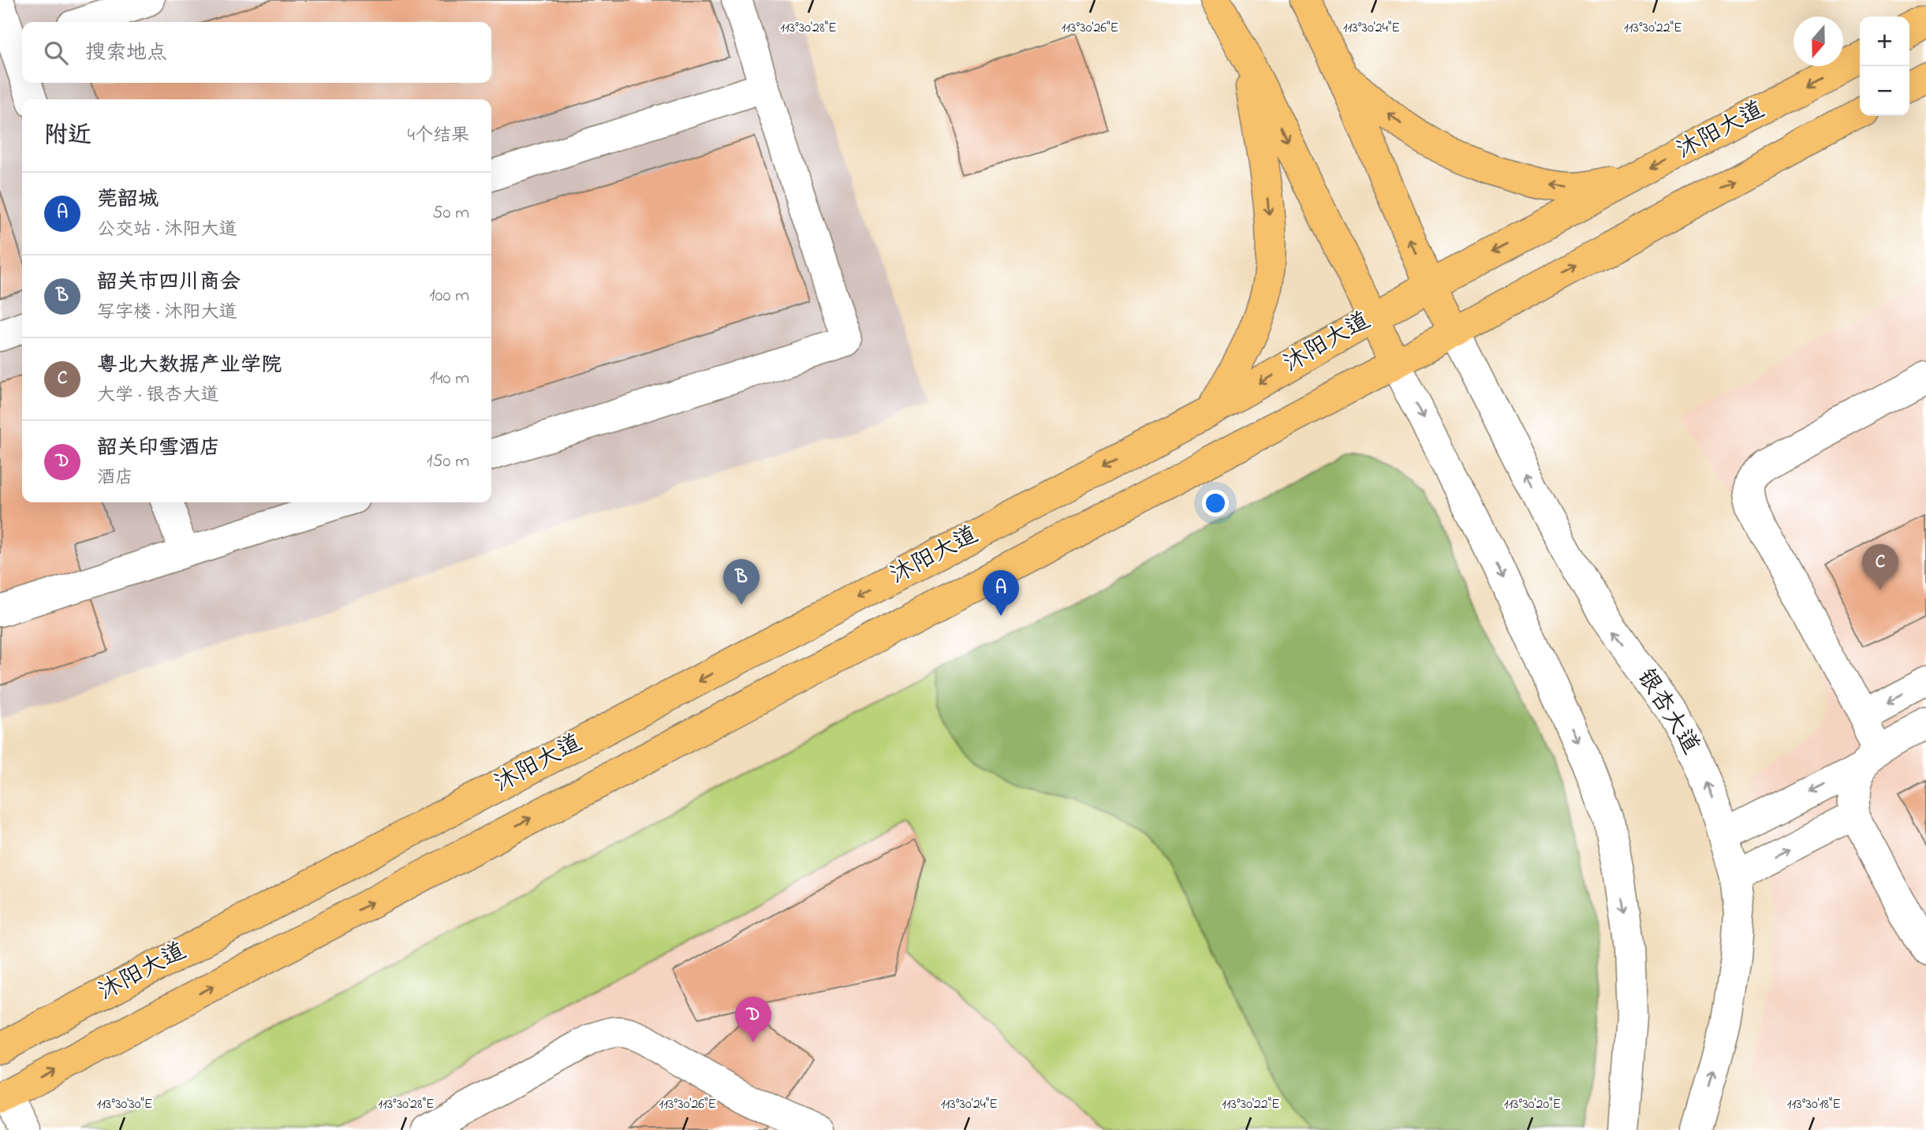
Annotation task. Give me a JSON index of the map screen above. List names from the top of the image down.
{
  "streets": {
    "main road": ["沐阳大道"],
    "street": ["银杏大道"]
  },
  "crossings": [
    ["沐阳大道", "银杏大道"]
  ],
  "north": "bottom",
  "page": {
    "map_buttons": ["+", "−"],
    "search": "搜索地点",
    "heading": ["附近", "4个结果"],
    "list": [
      {
        "mark": "A",
        "name": "莞韶城",
        "note": "公交站 · 沐阳大道",
        "value": "50 m"
      },
      {
        "mark": "B",
        "name": "韶关市四川商会",
        "note": "写字楼 · 沐阳大道",
        "value": "100 m"
      },
      {
        "mark": "C",
        "name": "粤北大数据产业学院",
        "note": "大学 · 银杏大道",
        "value": "140 m"
      },
      {
        "mark": "D",
        "name": "韶关印雪酒店",
        "note": "酒店",
        "value": "150 m"
      }
    ],
    "pins": [
      "C",
      "B",
      "A",
      "D"
    ]
  },
  "coordinates": [
    "113°30'28\"E",
    "113°30'26\"E",
    "113°30'24\"E",
    "113°30'22\"E",
    "113°30'30\"E",
    "113°30'20\"E",
    "113°30'18\"E"
  ]
}
